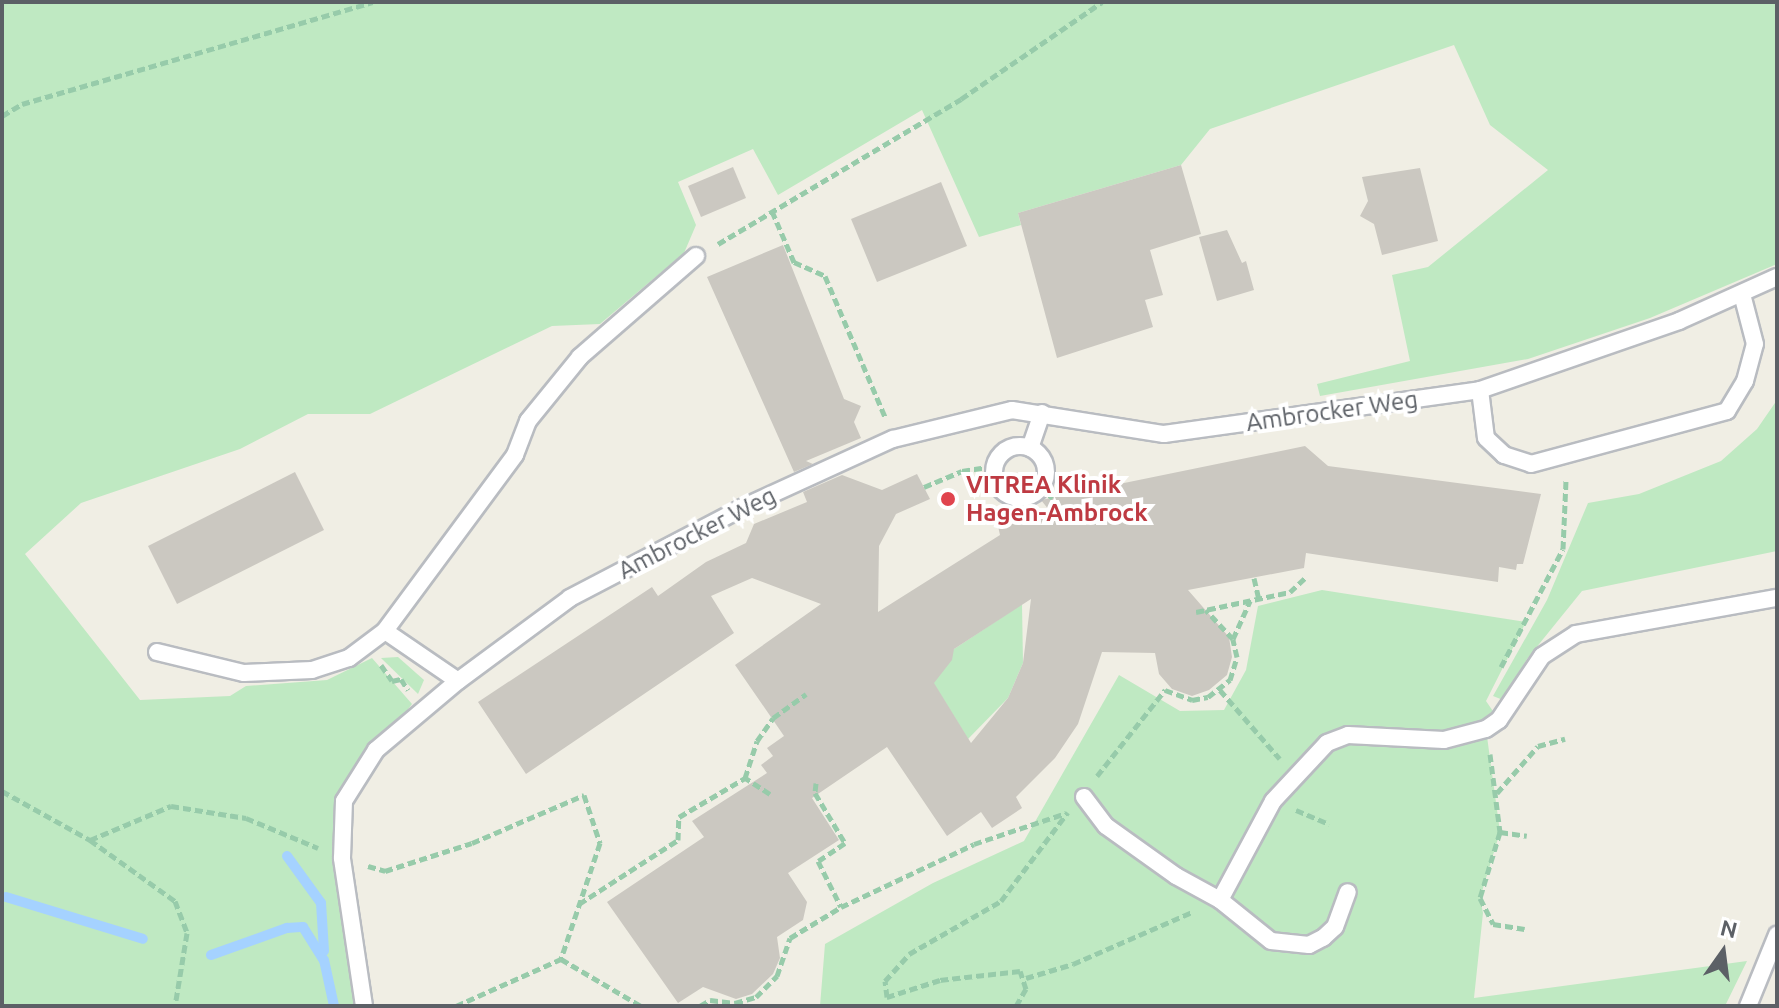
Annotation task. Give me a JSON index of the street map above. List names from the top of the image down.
{
  "streets": {
    "lane": ["Ambrocker Weg"]
  },
  "places": ["VITREA Klinik Hagen-Ambrock"],
  "north": "top"
}
